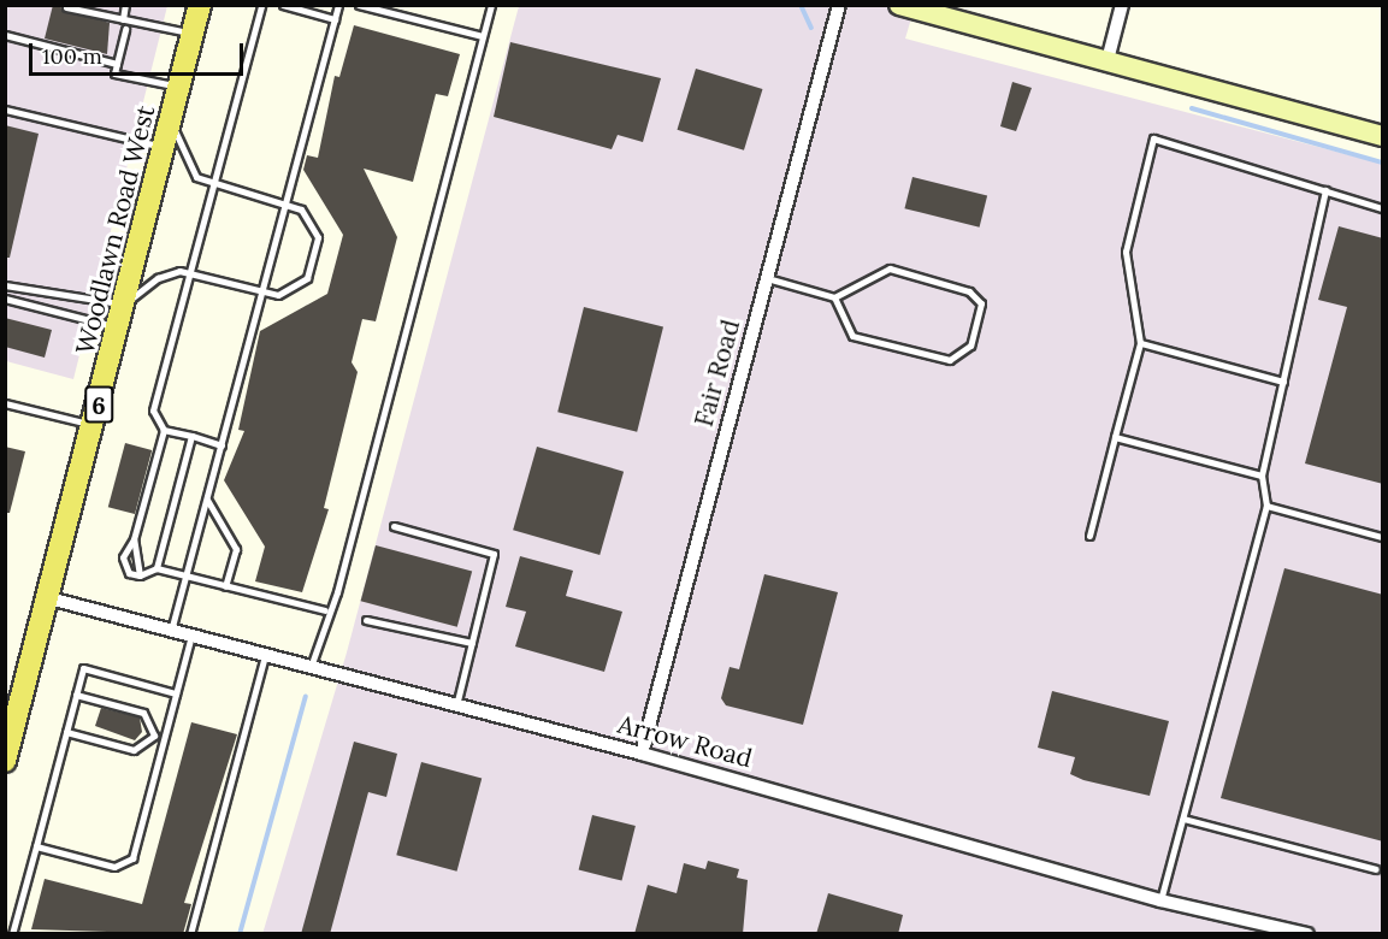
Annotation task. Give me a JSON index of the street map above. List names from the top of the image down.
{
  "streets": {
    "main road": ["Woodlawn Road West", "6"],
    "street": ["Fair Road", "Arrow Road"]
  },
  "crossings": [
    ["Woodlawn Road West", "Arrow Road"],
    ["Fair Road", "Arrow Road"]
  ],
  "scale_bar": "100 m"
}
